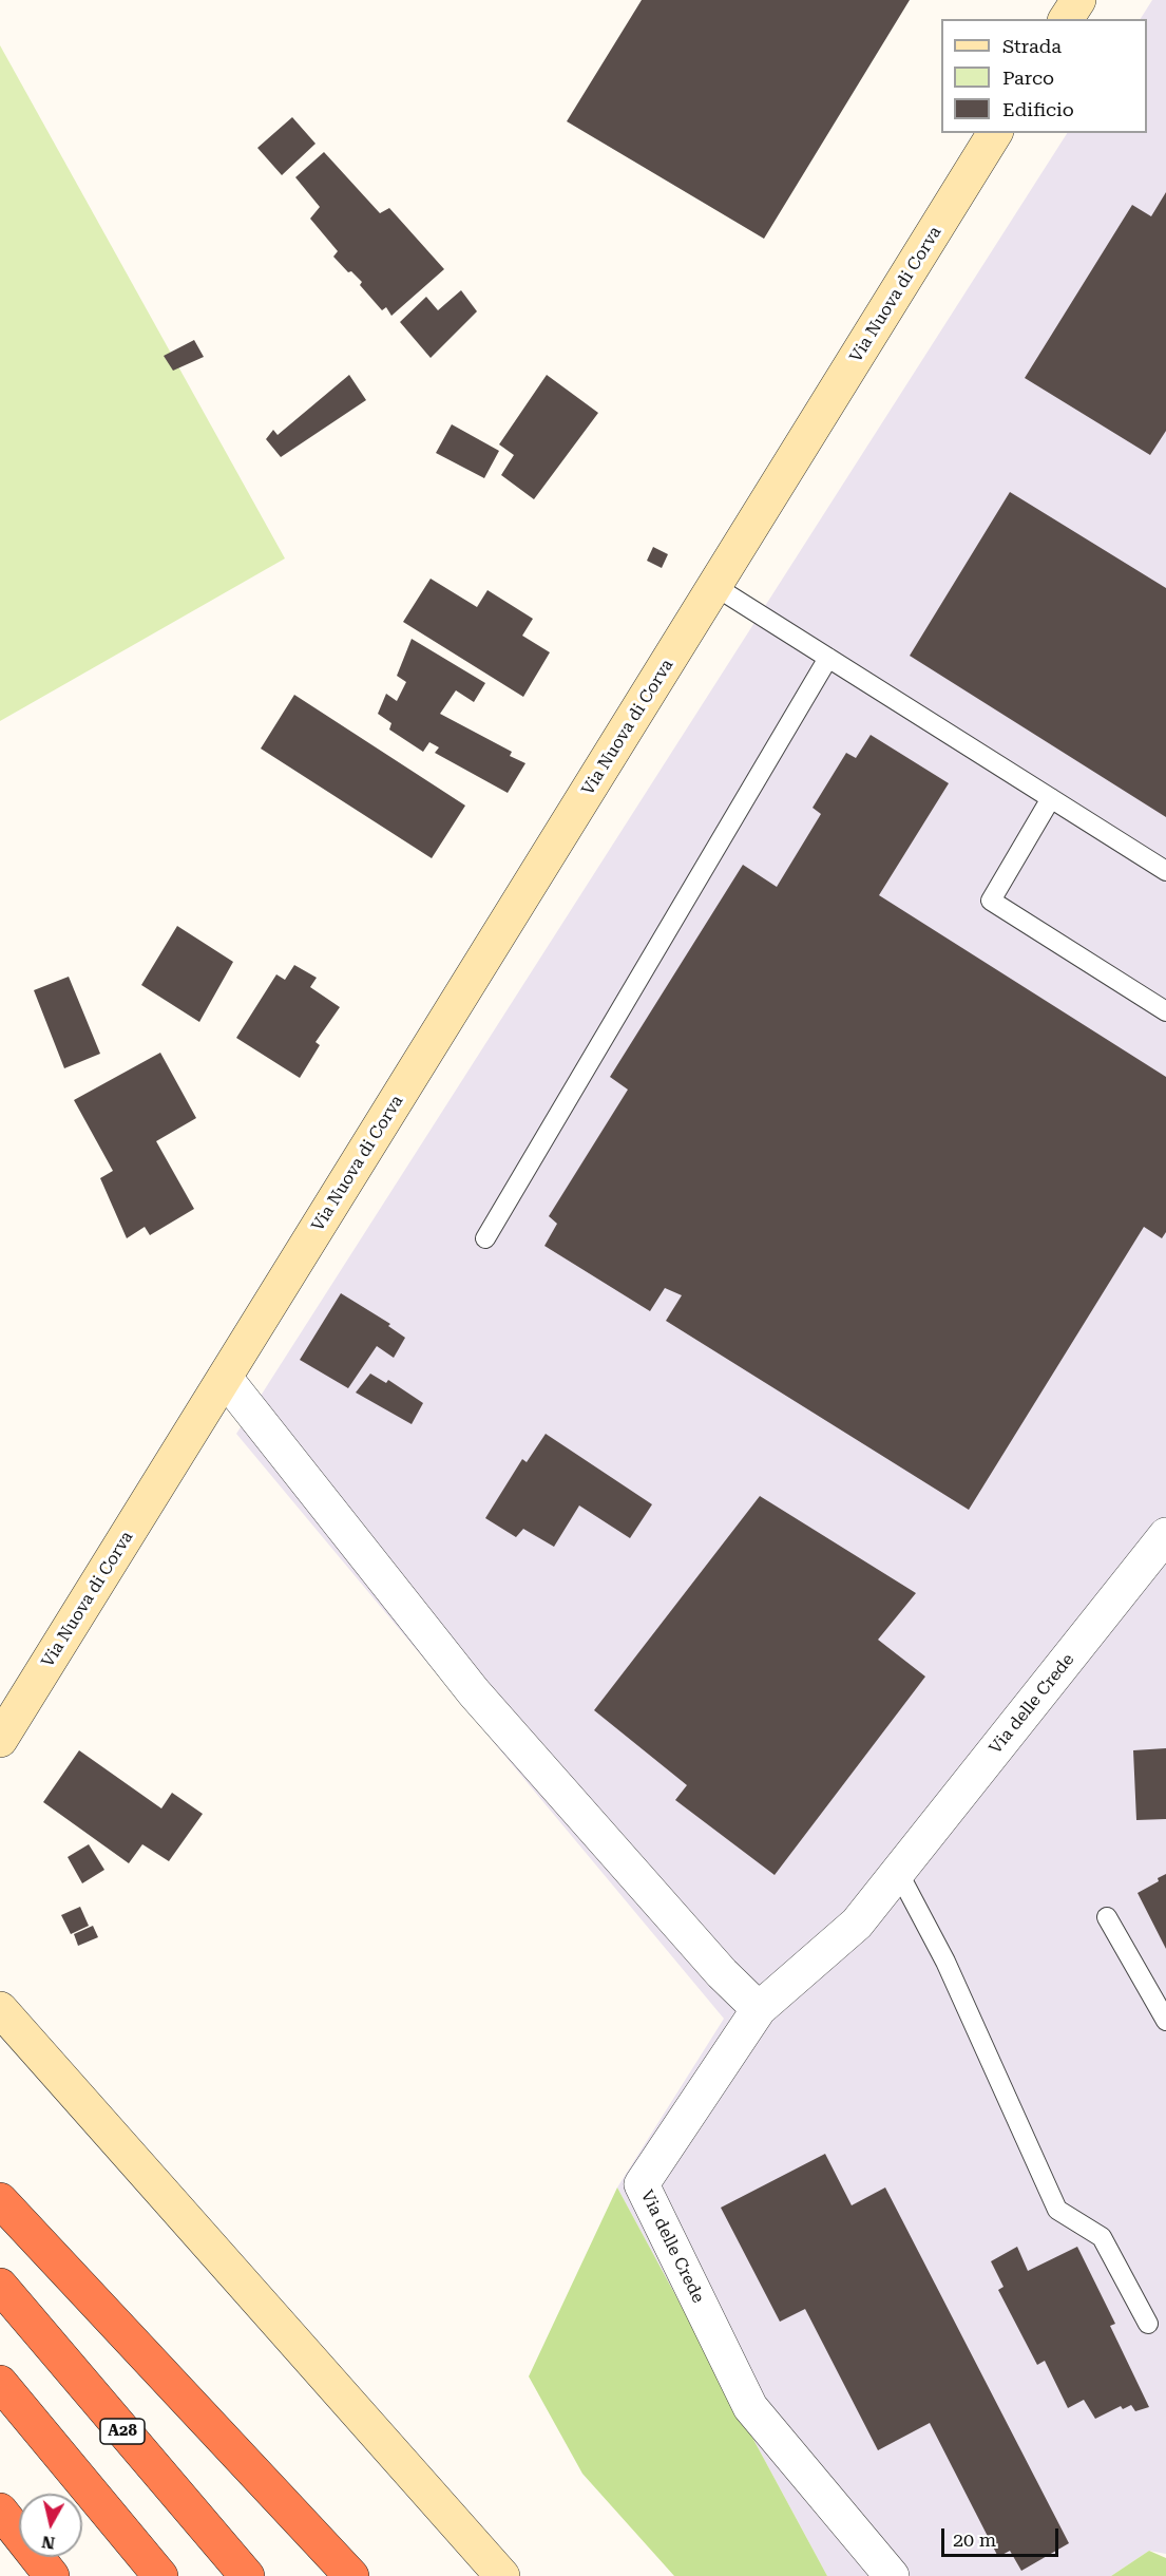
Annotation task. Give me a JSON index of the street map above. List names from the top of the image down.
{
  "streets": {
    "highway": ["A28"],
    "main road": ["Via Nuova di Corva"],
    "street": ["Via delle Crede"]
  },
  "legend": ["Strada", "Parco", "Edificio"],
  "scale_bar": "20 m",
  "north": "bottom"
}
